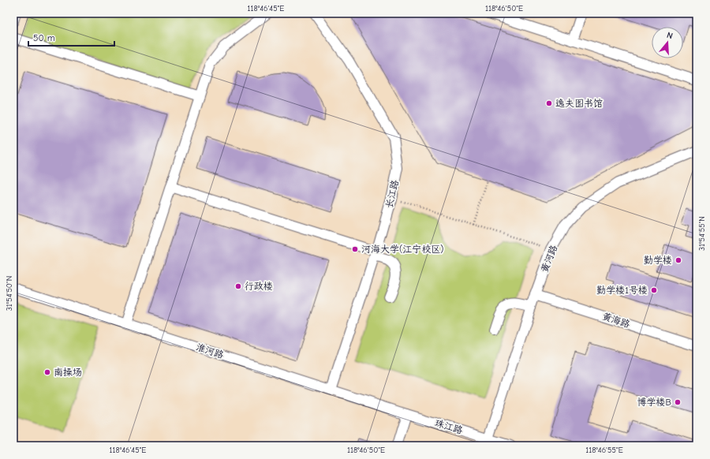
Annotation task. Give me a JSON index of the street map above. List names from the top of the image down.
{
  "streets": {
    "street": [
      "长江路",
      "黄河路",
      "黄海路",
      "淮河路",
      "珠江路"
    ]
  },
  "crossings": [
    ["长江路", "淮河路"],
    ["黄河路", "黄海路"],
    ["黄河路", "珠江路"],
    ["淮河路", "珠江路"]
  ],
  "places": [
    "逸夫图书馆",
    "河海大学(江宁校区)",
    "勤学楼",
    "行政楼",
    "勤学楼1号楼",
    "南操场",
    "博学楼B"
  ],
  "scale_bar": "50 m",
  "north": "top",
  "coordinates": [
    "118°46'45\"E",
    "118°46'50\"E",
    "31°54'55\"N",
    "31°54'50\"N",
    "118°46'55\"E"
  ]
}
